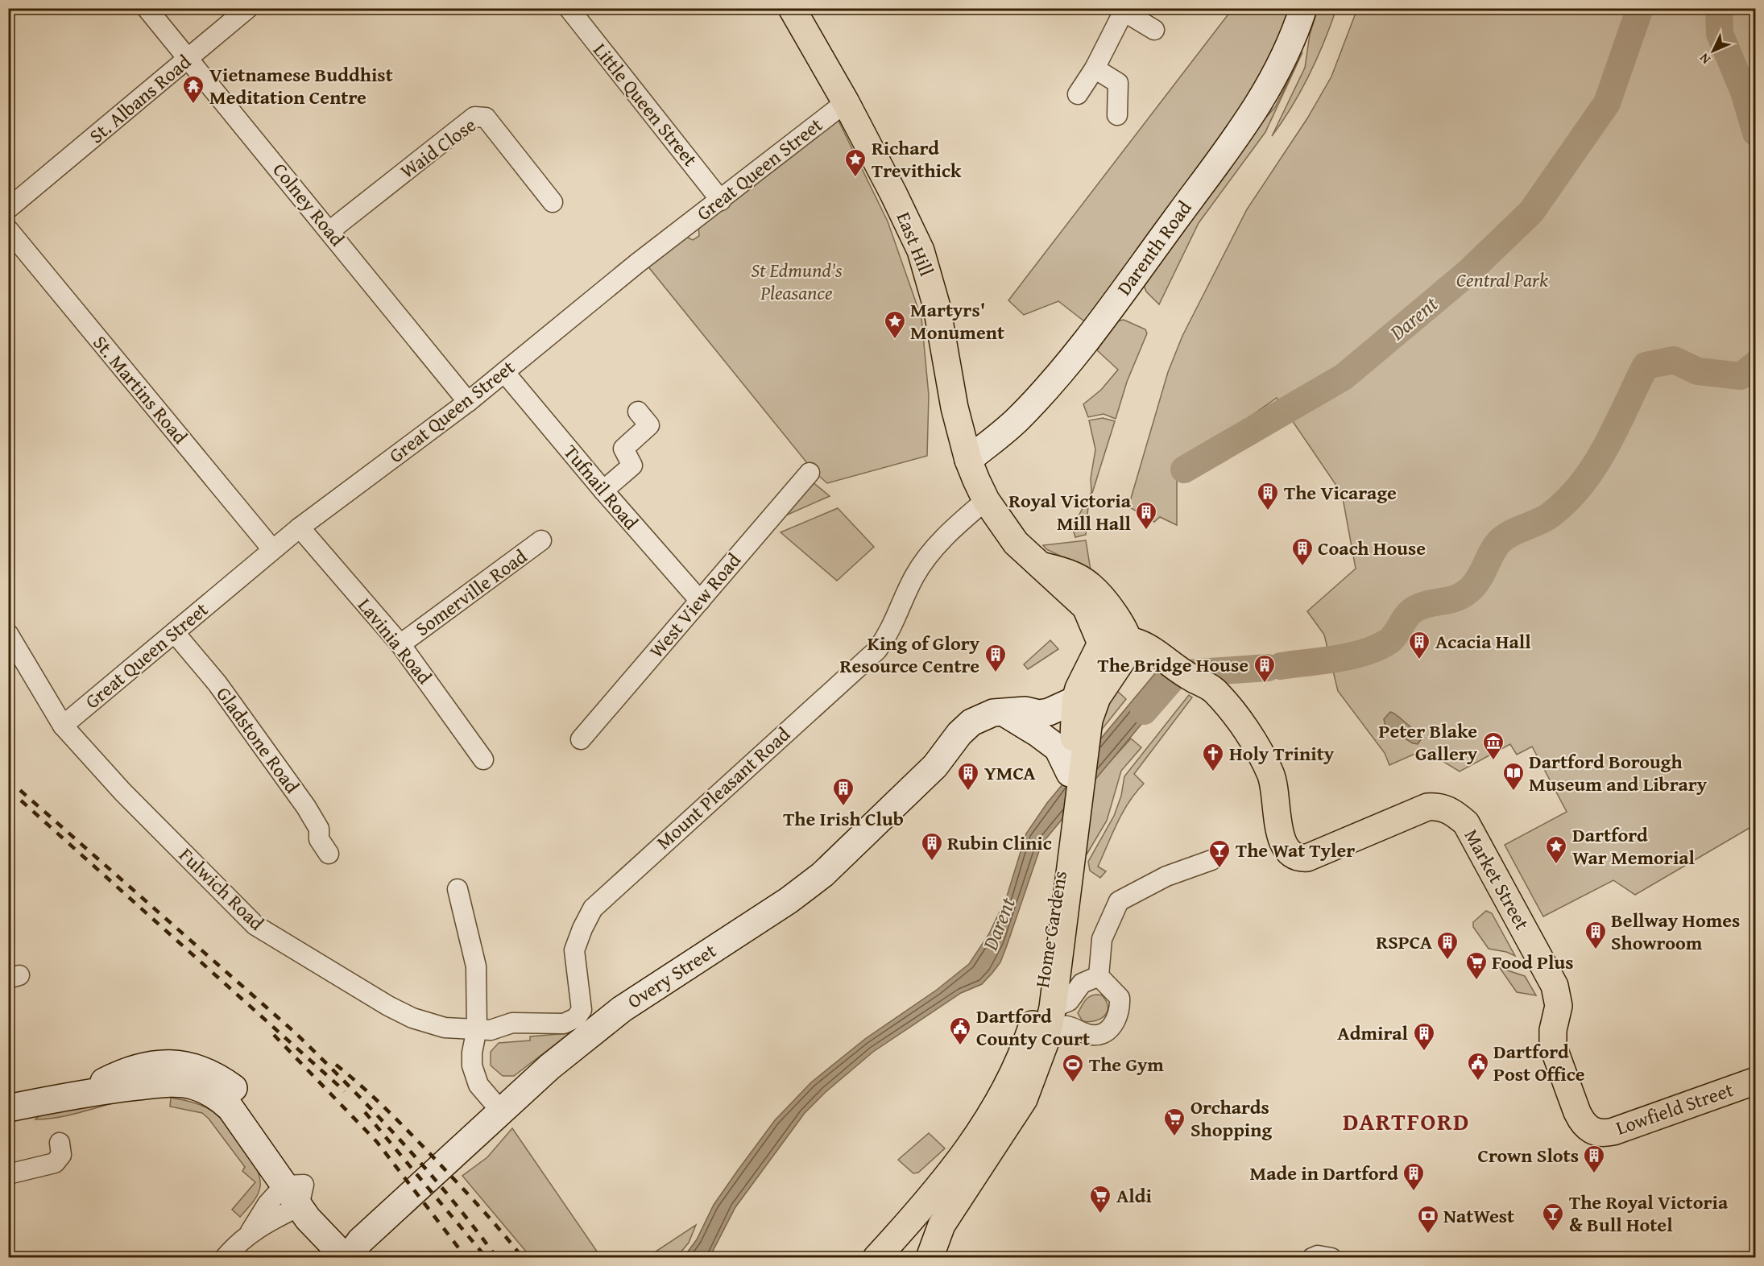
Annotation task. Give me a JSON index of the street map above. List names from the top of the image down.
{
  "streets": {
    "main road": [
      "East Hill",
      "Market Street",
      "Home Gardens",
      "Lowfield Street"
    ],
    "street": [
      "St. Albans Road",
      "Little Queen Street",
      "Waid Close",
      "Great Queen Street",
      "Colney Road",
      "Darenth Road",
      "St. Martins Road",
      "Tufnail Road",
      "Somerville Road",
      "West View Road",
      "Lavinia Road",
      "Gladstone Road",
      "Mount Pleasant Road",
      "Fulwich Road",
      "Overy Street"
    ]
  },
  "crossings": [
    ["St. Albans Road", "Colney Road"],
    ["Little Queen Street", "Great Queen Street"],
    ["Waid Close", "Colney Road"],
    ["Great Queen Street", "Colney Road"],
    ["Great Queen Street", "East Hill"],
    ["Great Queen Street", "St. Martins Road"],
    ["Great Queen Street", "Tufnail Road"],
    ["Great Queen Street", "Lavinia Road"],
    ["Great Queen Street", "Gladstone Road"],
    ["Great Queen Street", "Fulwich Road"],
    ["East Hill", "Darenth Road"],
    ["East Hill", "Mount Pleasant Road"],
    ["East Hill", "Market Street"],
    ["East Hill", "Home Gardens"],
    ["Tufnail Road", "West View Road"],
    ["Somerville Road", "Lavinia Road"],
    ["Mount Pleasant Road", "Fulwich Road"],
    ["Market Street", "Home Gardens"],
    ["Market Street", "Lowfield Street"],
    ["Home Gardens", "Overy Street"]
  ],
  "districts": ["DARTFORD"],
  "water": ["Darent"],
  "parks": ["St Edmund's Pleasance", "Central Park"],
  "places": {
    "temple": ["Vietnamese Buddhist Meditation Centre"],
    "place": ["Richard Trevithick", "Martyrs' Monument", "Dartford War Memorial"],
    "building": [
      "The Vicarage",
      "Royal Victoria Mill Hall",
      "Coach House",
      "Acacia Hall",
      "King of Glory Resource Centre",
      "The Bridge House",
      "YMCA",
      "The Irish Club",
      "Rubin Clinic",
      "Bellway Homes Showroom",
      "RSPCA",
      "Admiral",
      "Crown Slots",
      "Made in Dartford"
    ],
    "museum": ["Peter Blake Gallery"],
    "church": ["Holy Trinity"],
    "library": ["Dartford Borough Museum and Library"],
    "bar": ["The Wat Tyler", "The Royal Victoria & Bull Hotel"],
    "supermarket": ["Food Plus", "Orchards Shopping", "Aldi"],
    "public building": ["Dartford County Court", "Dartford Post Office"],
    "sports": ["The Gym"],
    "bank": ["NatWest"]
  },
  "north": "bottom left"
}
